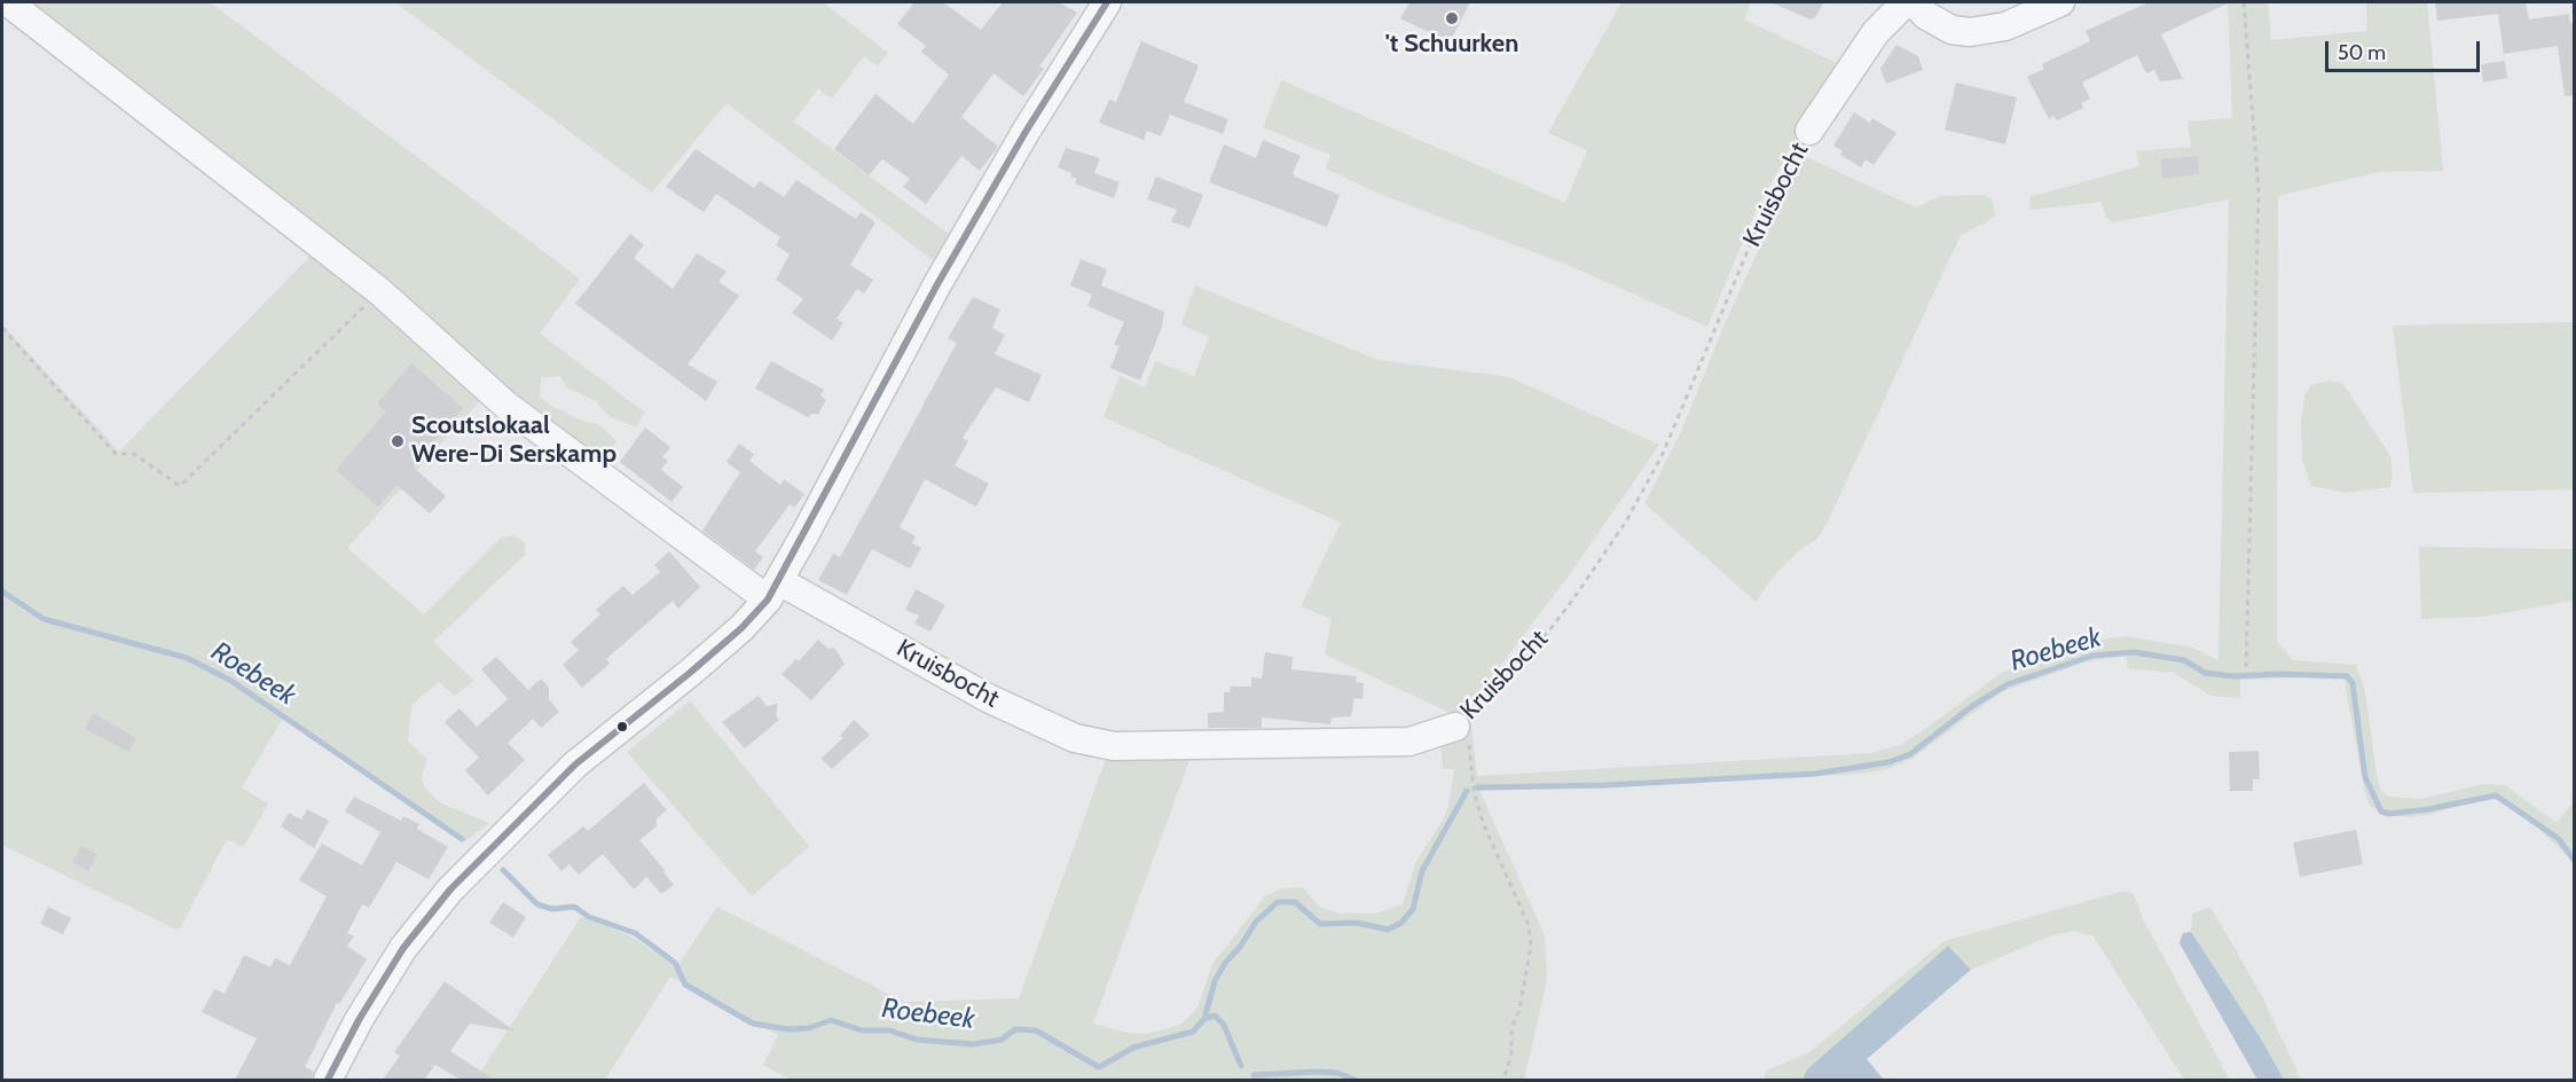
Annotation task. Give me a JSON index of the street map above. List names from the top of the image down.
{
  "streets": {
    "street": ["Kruisbocht"]
  },
  "water": ["Roebeek"],
  "places": ["'t Schuurken", "Scoutslokaal Were-Di Serskamp"],
  "scale_bar": "50 m"
}
